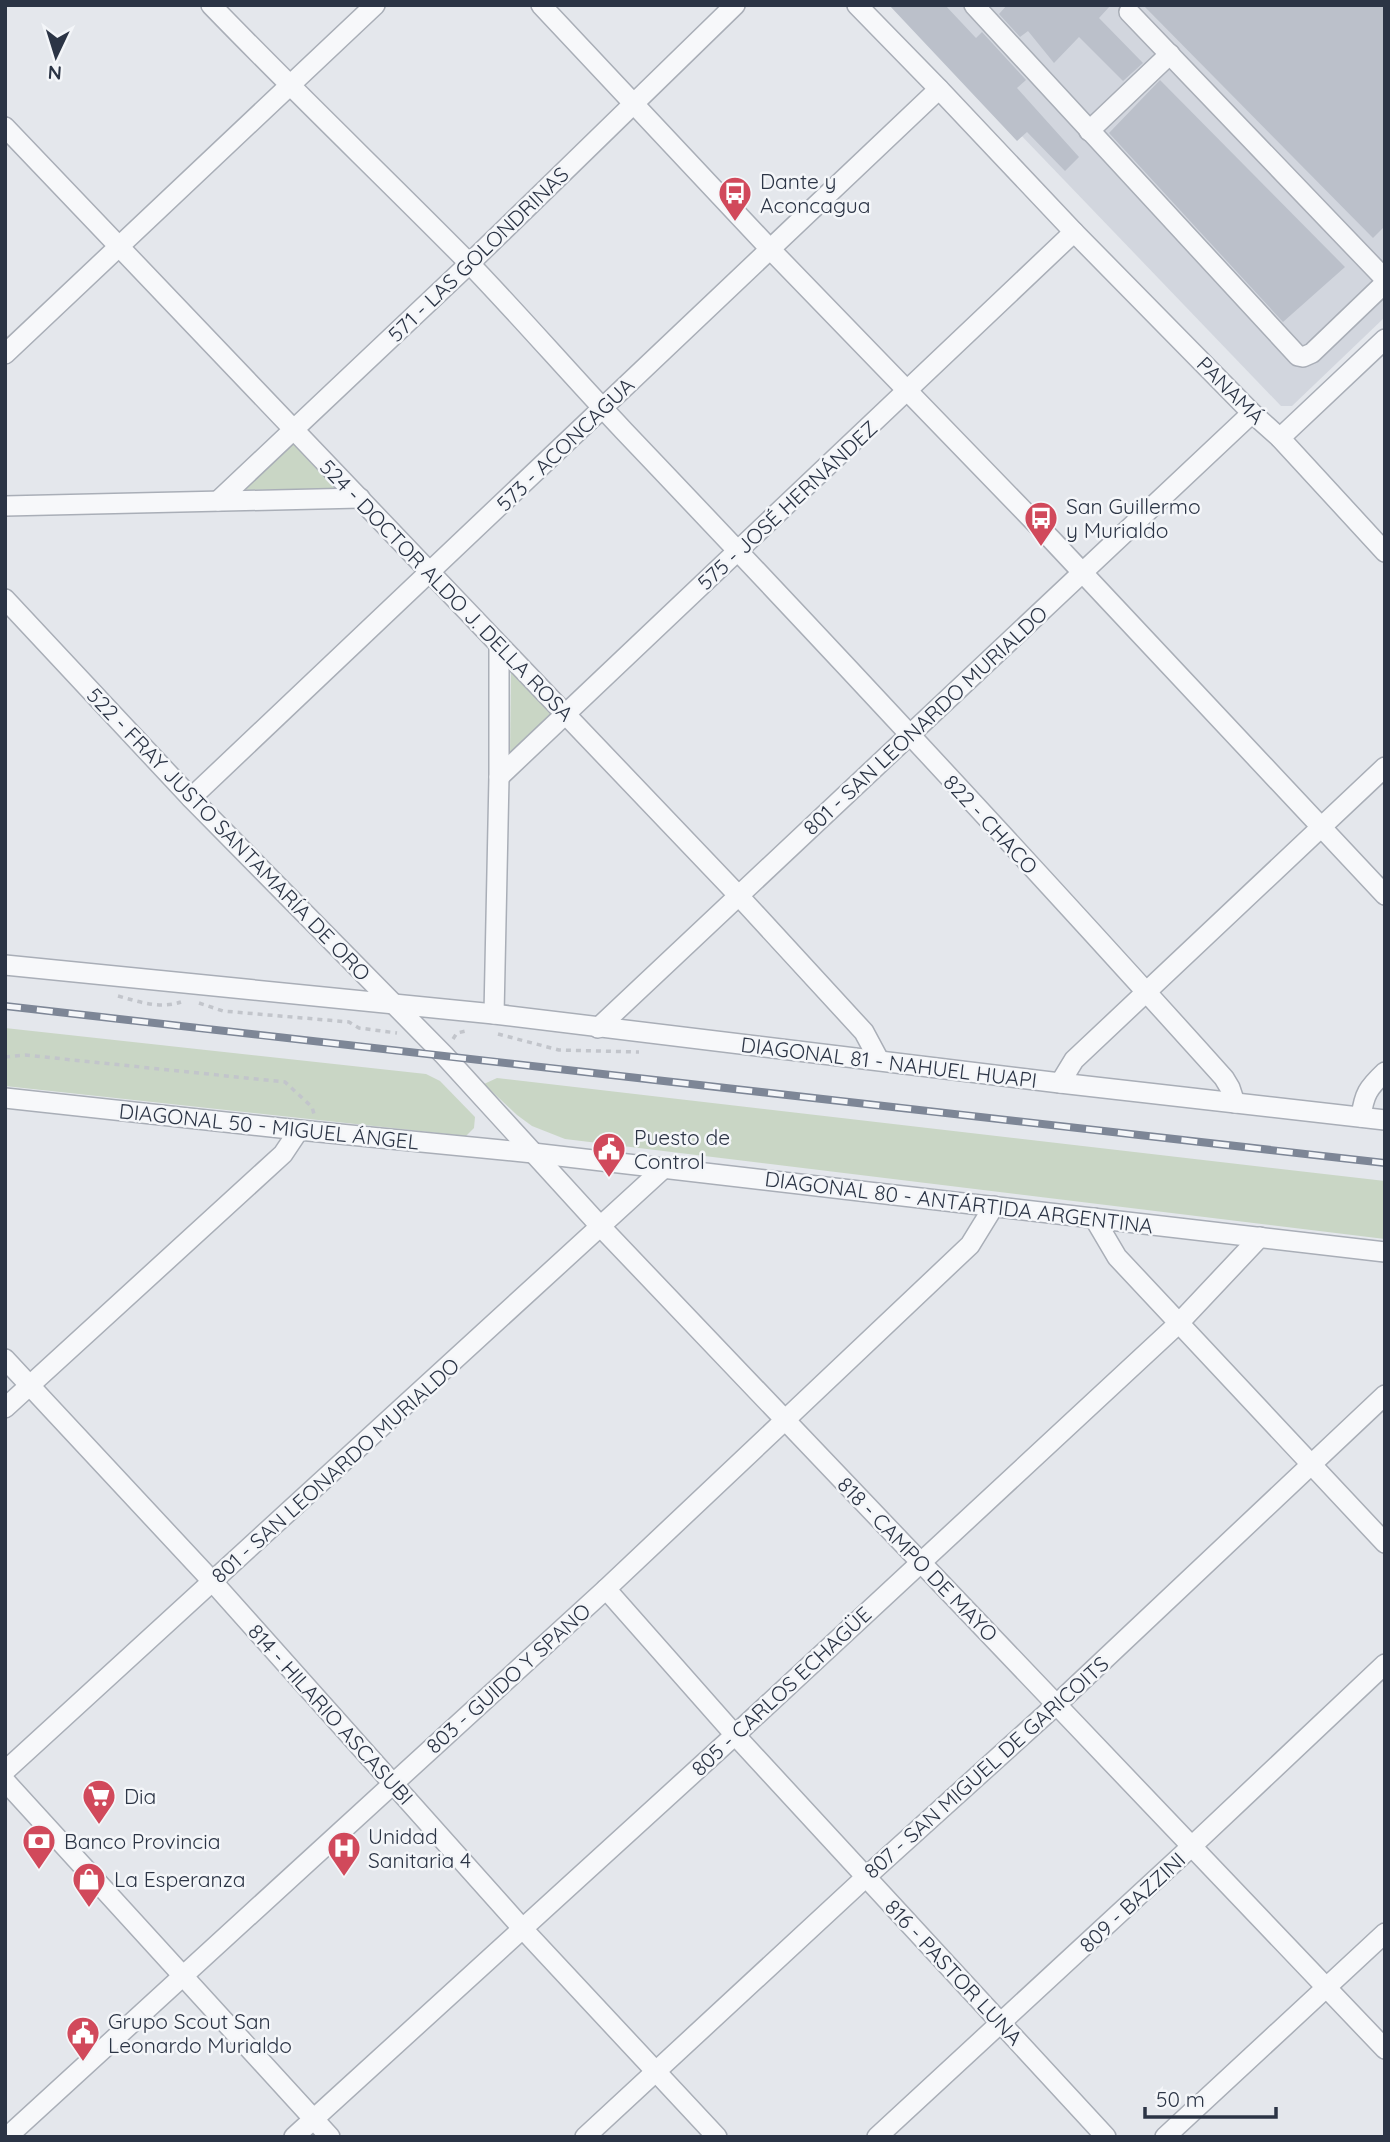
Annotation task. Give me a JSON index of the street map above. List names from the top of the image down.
{
  "streets": {
    "street": [
      "571 - LAS GOLONDRINAS",
      "PANAMÁ",
      "573 - ACONCAGUA",
      "575 - JOSÉ HERNÁNDEZ",
      "524 - DOCTOR ALDO J. DELLA ROSA",
      "801 - SAN LEONARDO MURIALDO",
      "822 - CHACO",
      "522 - FRAY JUSTO SANTAMARÍA DE ORO",
      "DIAGONAL 81 - NAHUEL HUAPI",
      "DIAGONAL 50 - MIGUEL ÁNGEL",
      "DIAGONAL 80 - ANTÁRTIDA ARGENTINA",
      "818 - CAMPO DE MAYO",
      "803 - GUIDO Y SPANO",
      "805 - CARLOS ECHAGÜE",
      "814 - HILARIO ASCASUBI",
      "807 - SAN MIGUEL DE GARICOITS",
      "809 - BAZZINI",
      "816 - PASTOR LUNA"
    ]
  },
  "crossings": [
    ["571 - LAS GOLONDRINAS", "524 - DOCTOR ALDO J. DELLA ROSA"],
    ["571 - LAS GOLONDRINAS", "822 - CHACO"],
    ["PANAMÁ", "573 - ACONCAGUA"],
    ["PANAMÁ", "575 - JOSÉ HERNÁNDEZ"],
    ["PANAMÁ", "801 - SAN LEONARDO MURIALDO"],
    ["573 - ACONCAGUA", "524 - DOCTOR ALDO J. DELLA ROSA"],
    ["573 - ACONCAGUA", "822 - CHACO"],
    ["573 - ACONCAGUA", "522 - FRAY JUSTO SANTAMARÍA DE ORO"],
    ["575 - JOSÉ HERNÁNDEZ", "524 - DOCTOR ALDO J. DELLA ROSA"],
    ["575 - JOSÉ HERNÁNDEZ", "822 - CHACO"],
    ["524 - DOCTOR ALDO J. DELLA ROSA", "801 - SAN LEONARDO MURIALDO"],
    ["524 - DOCTOR ALDO J. DELLA ROSA", "DIAGONAL 81 - NAHUEL HUAPI"],
    ["801 - SAN LEONARDO MURIALDO", "822 - CHACO"],
    ["801 - SAN LEONARDO MURIALDO", "DIAGONAL 81 - NAHUEL HUAPI"],
    ["801 - SAN LEONARDO MURIALDO", "DIAGONAL 80 - ANTÁRTIDA ARGENTINA"],
    ["801 - SAN LEONARDO MURIALDO", "818 - CAMPO DE MAYO"],
    ["801 - SAN LEONARDO MURIALDO", "814 - HILARIO ASCASUBI"],
    ["822 - CHACO", "DIAGONAL 81 - NAHUEL HUAPI"],
    ["522 - FRAY JUSTO SANTAMARÍA DE ORO", "DIAGONAL 81 - NAHUEL HUAPI"],
    ["522 - FRAY JUSTO SANTAMARÍA DE ORO", "818 - CAMPO DE MAYO"],
    ["DIAGONAL 50 - MIGUEL ÁNGEL", "DIAGONAL 80 - ANTÁRTIDA ARGENTINA"],
    ["DIAGONAL 50 - MIGUEL ÁNGEL", "818 - CAMPO DE MAYO"],
    ["DIAGONAL 80 - ANTÁRTIDA ARGENTINA", "818 - CAMPO DE MAYO"],
    ["DIAGONAL 80 - ANTÁRTIDA ARGENTINA", "803 - GUIDO Y SPANO"],
    ["DIAGONAL 80 - ANTÁRTIDA ARGENTINA", "805 - CARLOS ECHAGÜE"],
    ["818 - CAMPO DE MAYO", "803 - GUIDO Y SPANO"],
    ["818 - CAMPO DE MAYO", "805 - CARLOS ECHAGÜE"],
    ["818 - CAMPO DE MAYO", "807 - SAN MIGUEL DE GARICOITS"],
    ["818 - CAMPO DE MAYO", "809 - BAZZINI"],
    ["803 - GUIDO Y SPANO", "814 - HILARIO ASCASUBI"],
    ["803 - GUIDO Y SPANO", "816 - PASTOR LUNA"],
    ["805 - CARLOS ECHAGÜE", "814 - HILARIO ASCASUBI"],
    ["805 - CARLOS ECHAGÜE", "816 - PASTOR LUNA"],
    ["814 - HILARIO ASCASUBI", "807 - SAN MIGUEL DE GARICOITS"],
    ["807 - SAN MIGUEL DE GARICOITS", "816 - PASTOR LUNA"],
    ["809 - BAZZINI", "816 - PASTOR LUNA"]
  ],
  "places": {
    "bus stop": ["Dante y Aconcagua", "San Guillermo y Murialdo"],
    "public building": ["Puesto de Control", "Grupo Scout San Leonardo Murialdo"],
    "supermarket": ["Dia"],
    "bank": ["Banco Provincia"],
    "hospital": ["Unidad Sanitaria 4"],
    "shop": ["La Esperanza"]
  },
  "scale_bar": "50 m",
  "north": "bottom"
}
